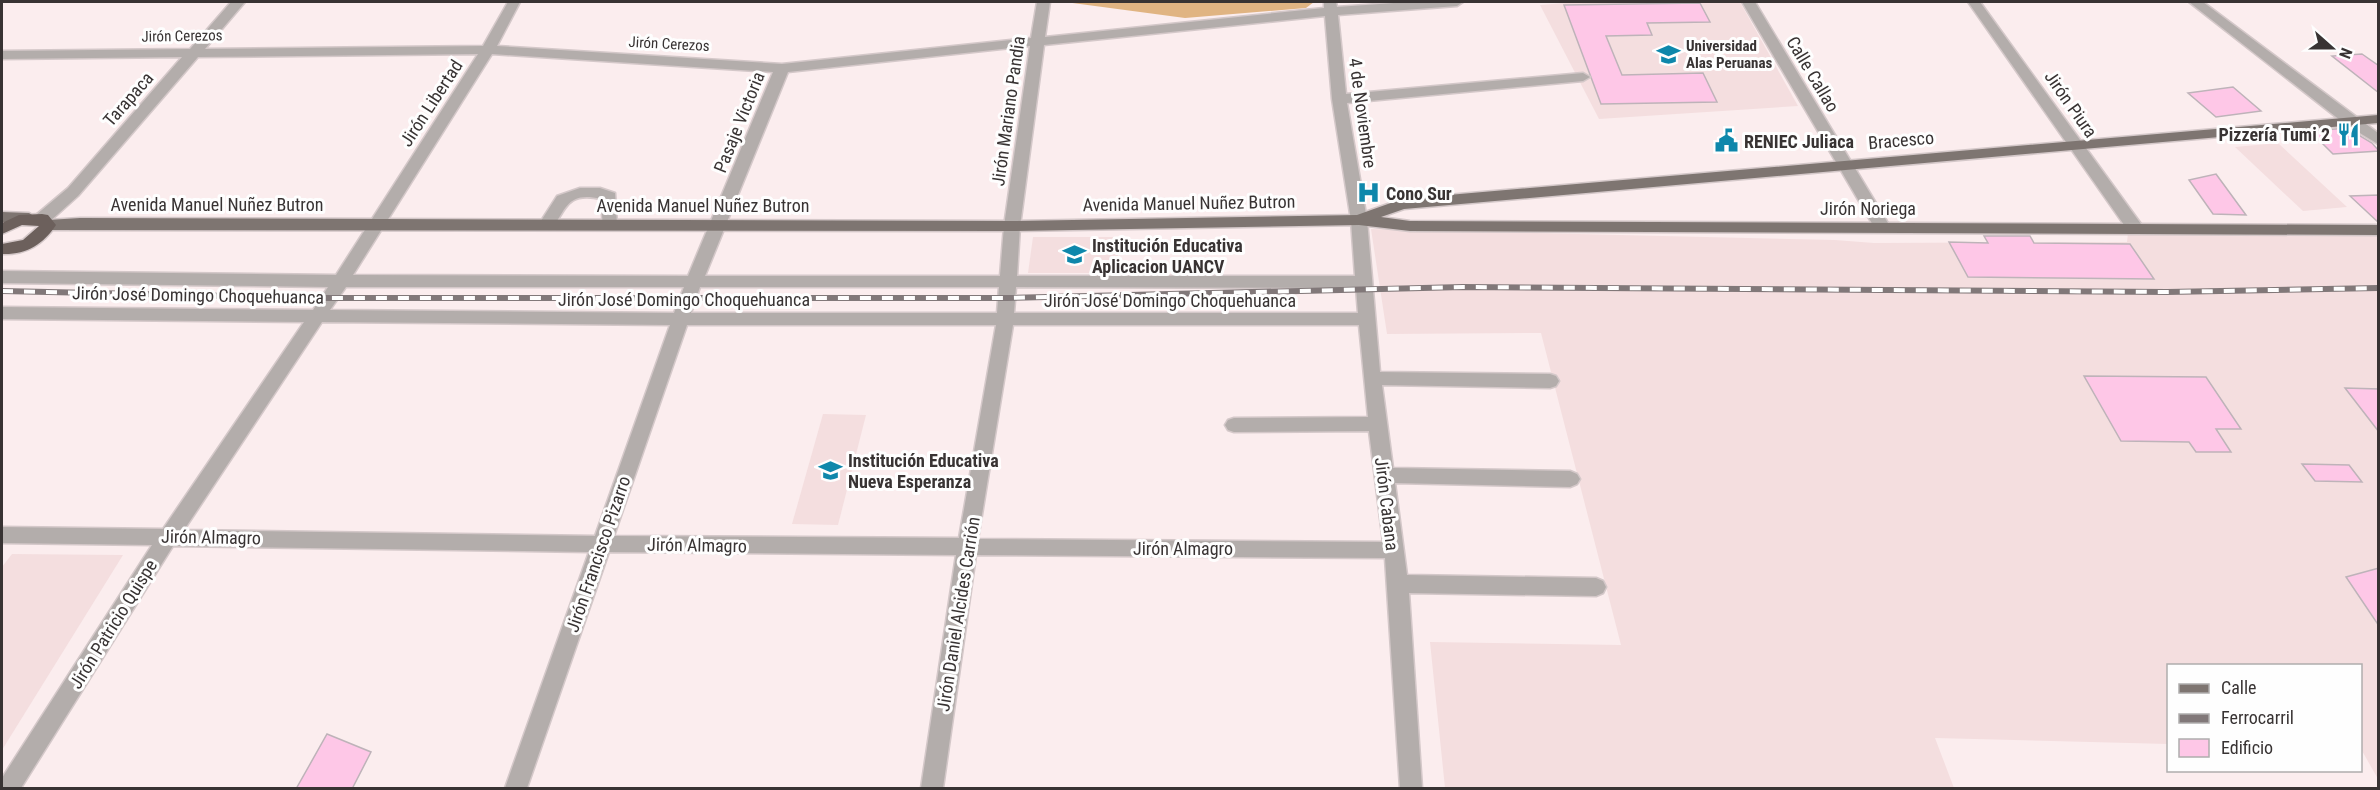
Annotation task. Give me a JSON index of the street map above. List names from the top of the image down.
{
  "streets": {
    "main road": ["Bracesco", "Avenida Manuel Nuñez Butron", "Jirón Noriega"],
    "street": [
      "Jirón Cerezos",
      "Calle Callao",
      "Tarapaca",
      "Jirón Libertad",
      "Jirón Piura",
      "Jirón Mariano Pandia",
      "4 de Noviembre",
      "Pasaje Victoria",
      "Jirón José Domingo Choquehuanca",
      "Jirón Cabana",
      "Jirón Almagro",
      "Jirón Francisco Pizarro",
      "Jirón Daniel Alcides Carrión",
      "Jirón Patricio Quispe"
    ]
  },
  "crossings": [
    ["Jirón Cerezos", "Tarapaca"],
    ["Jirón Cerezos", "Jirón Libertad"],
    ["Jirón Cerezos", "Jirón Mariano Pandia"],
    ["Jirón Cerezos", "4 de Noviembre"],
    ["Jirón Cerezos", "Pasaje Victoria"],
    ["Calle Callao", "Bracesco"],
    ["Calle Callao", "Jirón Noriega"],
    ["Tarapaca", "Avenida Manuel Nuñez Butron"],
    ["Jirón Libertad", "Avenida Manuel Nuñez Butron"],
    ["Jirón Libertad", "Jirón Patricio Quispe"],
    ["Jirón Piura", "Bracesco"],
    ["Jirón Piura", "Jirón Noriega"],
    ["Jirón Mariano Pandia", "Avenida Manuel Nuñez Butron"],
    ["Jirón Mariano Pandia", "Jirón Daniel Alcides Carrión"],
    ["4 de Noviembre", "Bracesco"],
    ["4 de Noviembre", "Avenida Manuel Nuñez Butron"],
    ["4 de Noviembre", "Jirón Noriega"],
    ["4 de Noviembre", "Jirón Cabana"],
    ["Pasaje Victoria", "Avenida Manuel Nuñez Butron"],
    ["Pasaje Victoria", "Jirón Francisco Pizarro"],
    ["Bracesco", "Avenida Manuel Nuñez Butron"],
    ["Bracesco", "Jirón Noriega"],
    ["Bracesco", "Jirón Cabana"],
    ["Avenida Manuel Nuñez Butron", "Jirón Noriega"],
    ["Avenida Manuel Nuñez Butron", "Jirón Cabana"],
    ["Avenida Manuel Nuñez Butron", "Jirón Daniel Alcides Carrión"],
    ["Jirón Noriega", "Jirón Cabana"],
    ["Jirón José Domingo Choquehuanca", "Jirón Cabana"],
    ["Jirón José Domingo Choquehuanca", "Jirón Francisco Pizarro"],
    ["Jirón José Domingo Choquehuanca", "Jirón Daniel Alcides Carrión"],
    ["Jirón José Domingo Choquehuanca", "Jirón Patricio Quispe"],
    ["Jirón Cabana", "Jirón Almagro"],
    ["Jirón Almagro", "Jirón Francisco Pizarro"],
    ["Jirón Almagro", "Jirón Daniel Alcides Carrión"],
    ["Jirón Almagro", "Jirón Patricio Quispe"]
  ],
  "places": {
    "school or university": ["Universidad Alas Peruanas", "Institución Educativa Aplicacion UANCV", "Institución Educativa Nueva Esperanza"],
    "restaurant": ["Pizzería Tumi 2"],
    "public building": ["RENIEC Juliaca"],
    "hospital": ["Cono Sur"]
  },
  "legend": ["Calle", "Ferrocarril", "Edificio"],
  "north": "right"
}
